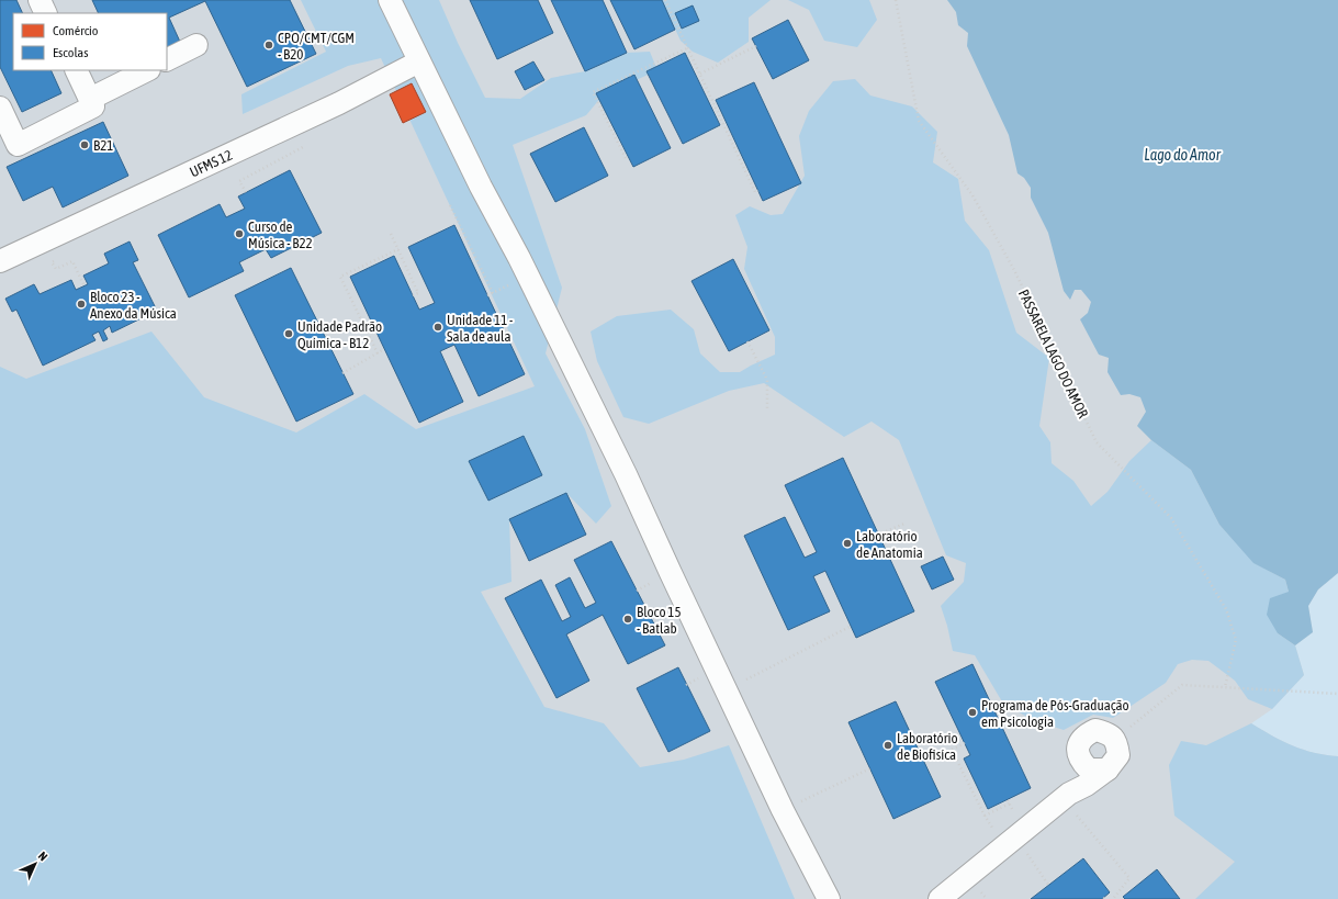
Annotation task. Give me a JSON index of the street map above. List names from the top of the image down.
{
  "streets": {
    "lane": ["UFMS 12"],
    "path": ["PASSARELA LAGO DO AMOR"]
  },
  "water": ["Lago do Amor"],
  "places": [
    "CPO/CMT/CGM - B20",
    "B21",
    "Curso de Música - B22",
    "Bloco 23 - Anexo da Música",
    "Unidade 11 - Sala de aula",
    "Unidade Padrão Química - B12",
    "Laboratório de Anatomia",
    "Bloco 15 - Batlab",
    "Programa de Pós-Graduação em Psicologia",
    "Laboratório de Biofisíca"
  ],
  "legend": ["Comércio", "Escolas"],
  "north": "top right"
}
